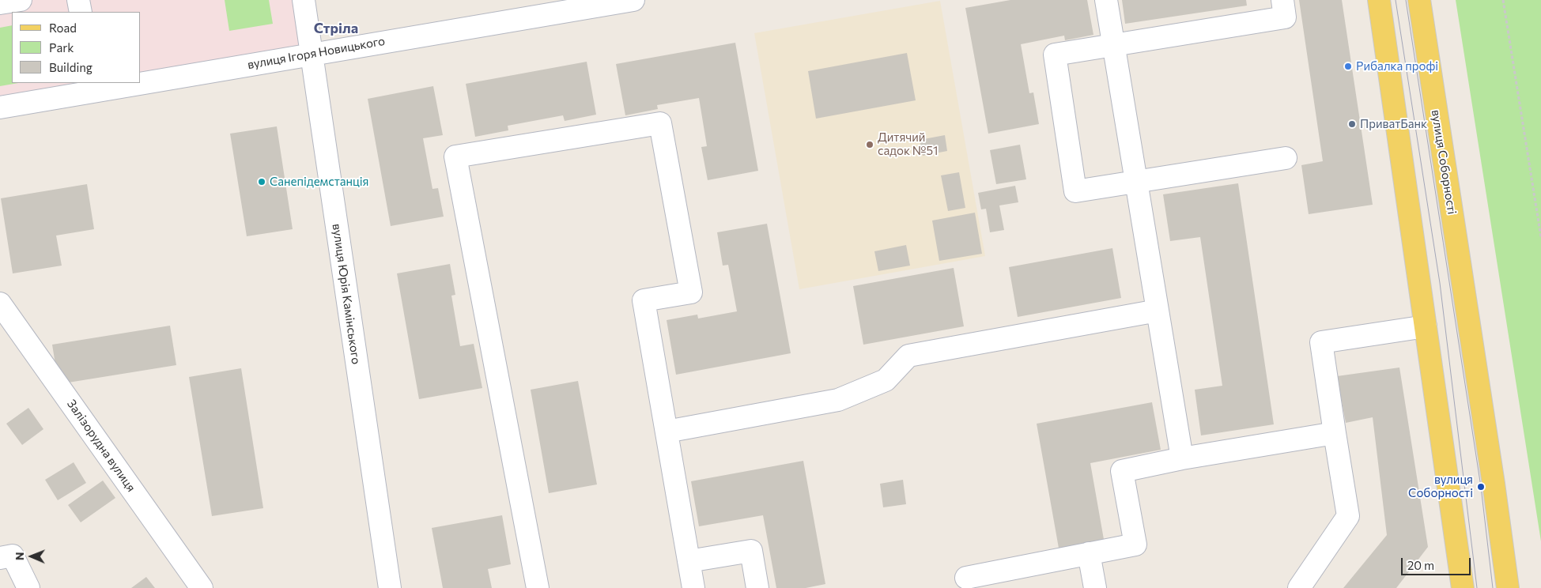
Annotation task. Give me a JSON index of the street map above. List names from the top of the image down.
{
  "streets": {
    "main road": ["вулиця Соборності"],
    "street": ["вулиця Ігоря Новицького", "вулиця Юрія Камінського", "Залізорудна вулиця"]
  },
  "crossings": [
    ["вулиця Ігоря Новицького", "вулиця Юрія Камінського"]
  ],
  "districts": ["Стріла"],
  "places": [
    "Рибалка профі",
    "ПриватБанк",
    "Дитячий садок №51",
    "Санепідемстанція",
    "вулиця Соборності"
  ],
  "legend": ["Road", "Park", "Building"],
  "scale_bar": "20 m",
  "north": "left"
}
